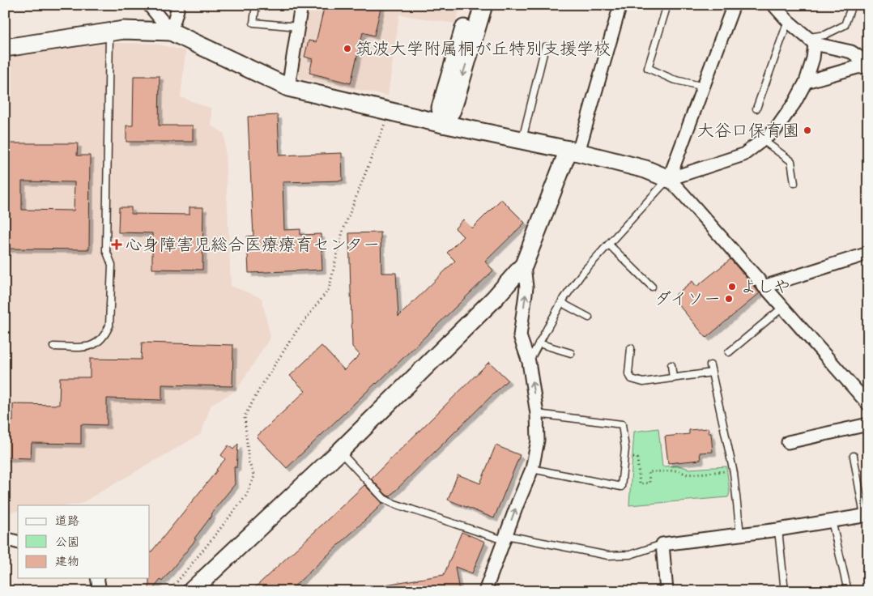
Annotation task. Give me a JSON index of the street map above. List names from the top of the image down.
{
  "places": {
    "other": [
      "筑波大学附属桐が丘特別支援学校",
      "大谷口保育園",
      "よしや",
      "ダイソー"
    ],
    "health": ["心身障害児総合医療療育センター"]
  },
  "legend": ["道路", "公園", "建物"]
}
